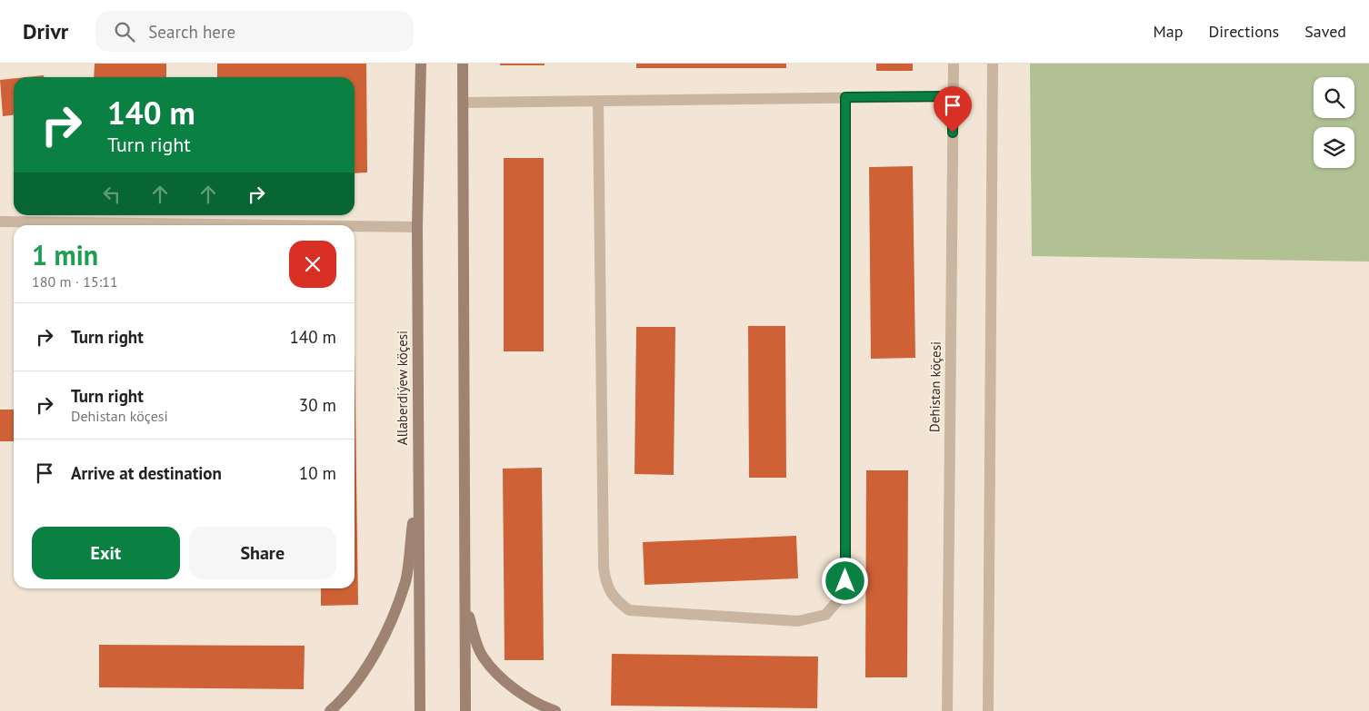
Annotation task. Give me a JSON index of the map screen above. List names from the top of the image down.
{
  "streets": {
    "street": ["Dehistan köçesi", "Allaberdiýew köçesi"]
  },
  "page": {
    "header": "Drivr",
    "search": "Search here",
    "nav": ["Map", "Directions", "Saved"],
    "turn": ["140 m", "Turn right"],
    "heading": ["1 min", "180 m · 15:11"],
    "list": [
      {
        "name": "Turn right",
        "value": "140 m"
      },
      {
        "name": "Turn right",
        "note": "Dehistan köçesi",
        "value": "30 m"
      },
      {
        "name": "Arrive at destination",
        "value": "10 m"
      }
    ],
    "buttons": ["Exit", "Share"]
  }
}
